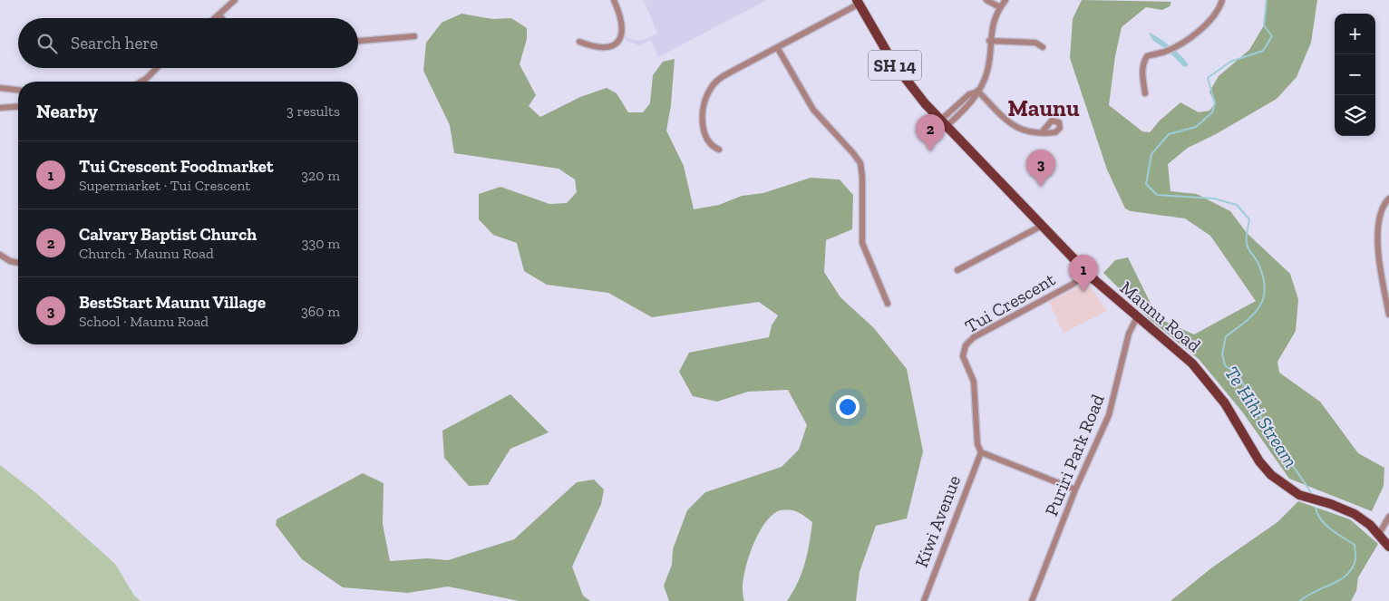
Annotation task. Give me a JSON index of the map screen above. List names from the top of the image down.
{
  "streets": {
    "main road": ["SH 14", "Maunu Road"],
    "street": ["Tui Crescent", "Puriri Park Road", "Kiwi Avenue"]
  },
  "crossings": [
    ["Tui Crescent", "Maunu Road"],
    ["Tui Crescent", "Kiwi Avenue"],
    ["Maunu Road", "Puriri Park Road"]
  ],
  "districts": ["Maunu"],
  "water": ["Te Hihi Stream"],
  "page": {
    "map_buttons": ["+", "−"],
    "search": "Search here",
    "heading": ["Nearby", "3 results"],
    "pins": ["2", "3", "1"],
    "list": [
      {
        "mark": "1",
        "name": "Tui Crescent Foodmarket",
        "note": "Supermarket · Tui Crescent",
        "value": "320 m"
      },
      {
        "mark": "2",
        "name": "Calvary Baptist Church",
        "note": "Church · Maunu Road",
        "value": "330 m"
      },
      {
        "mark": "3",
        "name": "BestStart Maunu Village",
        "note": "School · Maunu Road",
        "value": "360 m"
      }
    ]
  }
}
